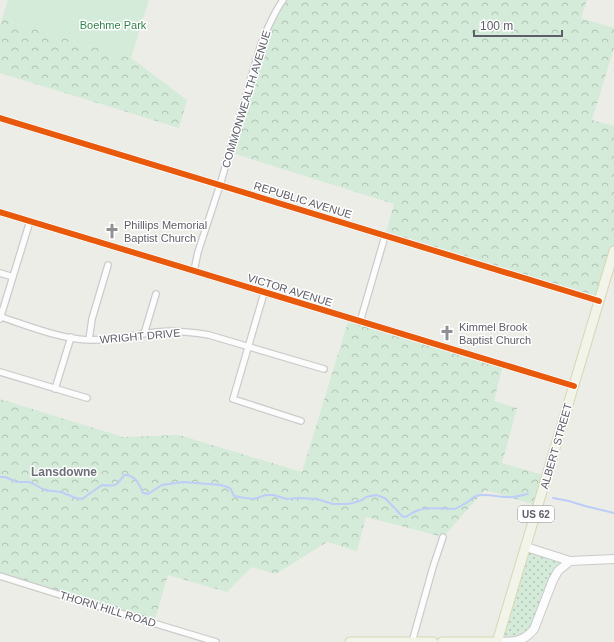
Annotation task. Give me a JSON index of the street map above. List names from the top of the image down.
{
  "streets": {
    "main road": ["ALBERT STREET", "US 62"],
    "street": [
      "COMMONWEALTH AVENUE",
      "REPUBLIC AVENUE",
      "VICTOR AVENUE",
      "WRIGHT DRIVE",
      "THORN HILL ROAD"
    ]
  },
  "crossings": [
    ["COMMONWEALTH AVENUE", "REPUBLIC AVENUE"],
    ["COMMONWEALTH AVENUE", "VICTOR AVENUE"],
    ["REPUBLIC AVENUE", "ALBERT STREET"],
    ["VICTOR AVENUE", "ALBERT STREET"]
  ],
  "districts": ["Lansdowne"],
  "parks": ["Boehme Park"],
  "places": {
    "church": ["Phillips Memorial Baptist Church", "Kimmel Brook Baptist Church"]
  },
  "scale_bar": "100 m"
}
